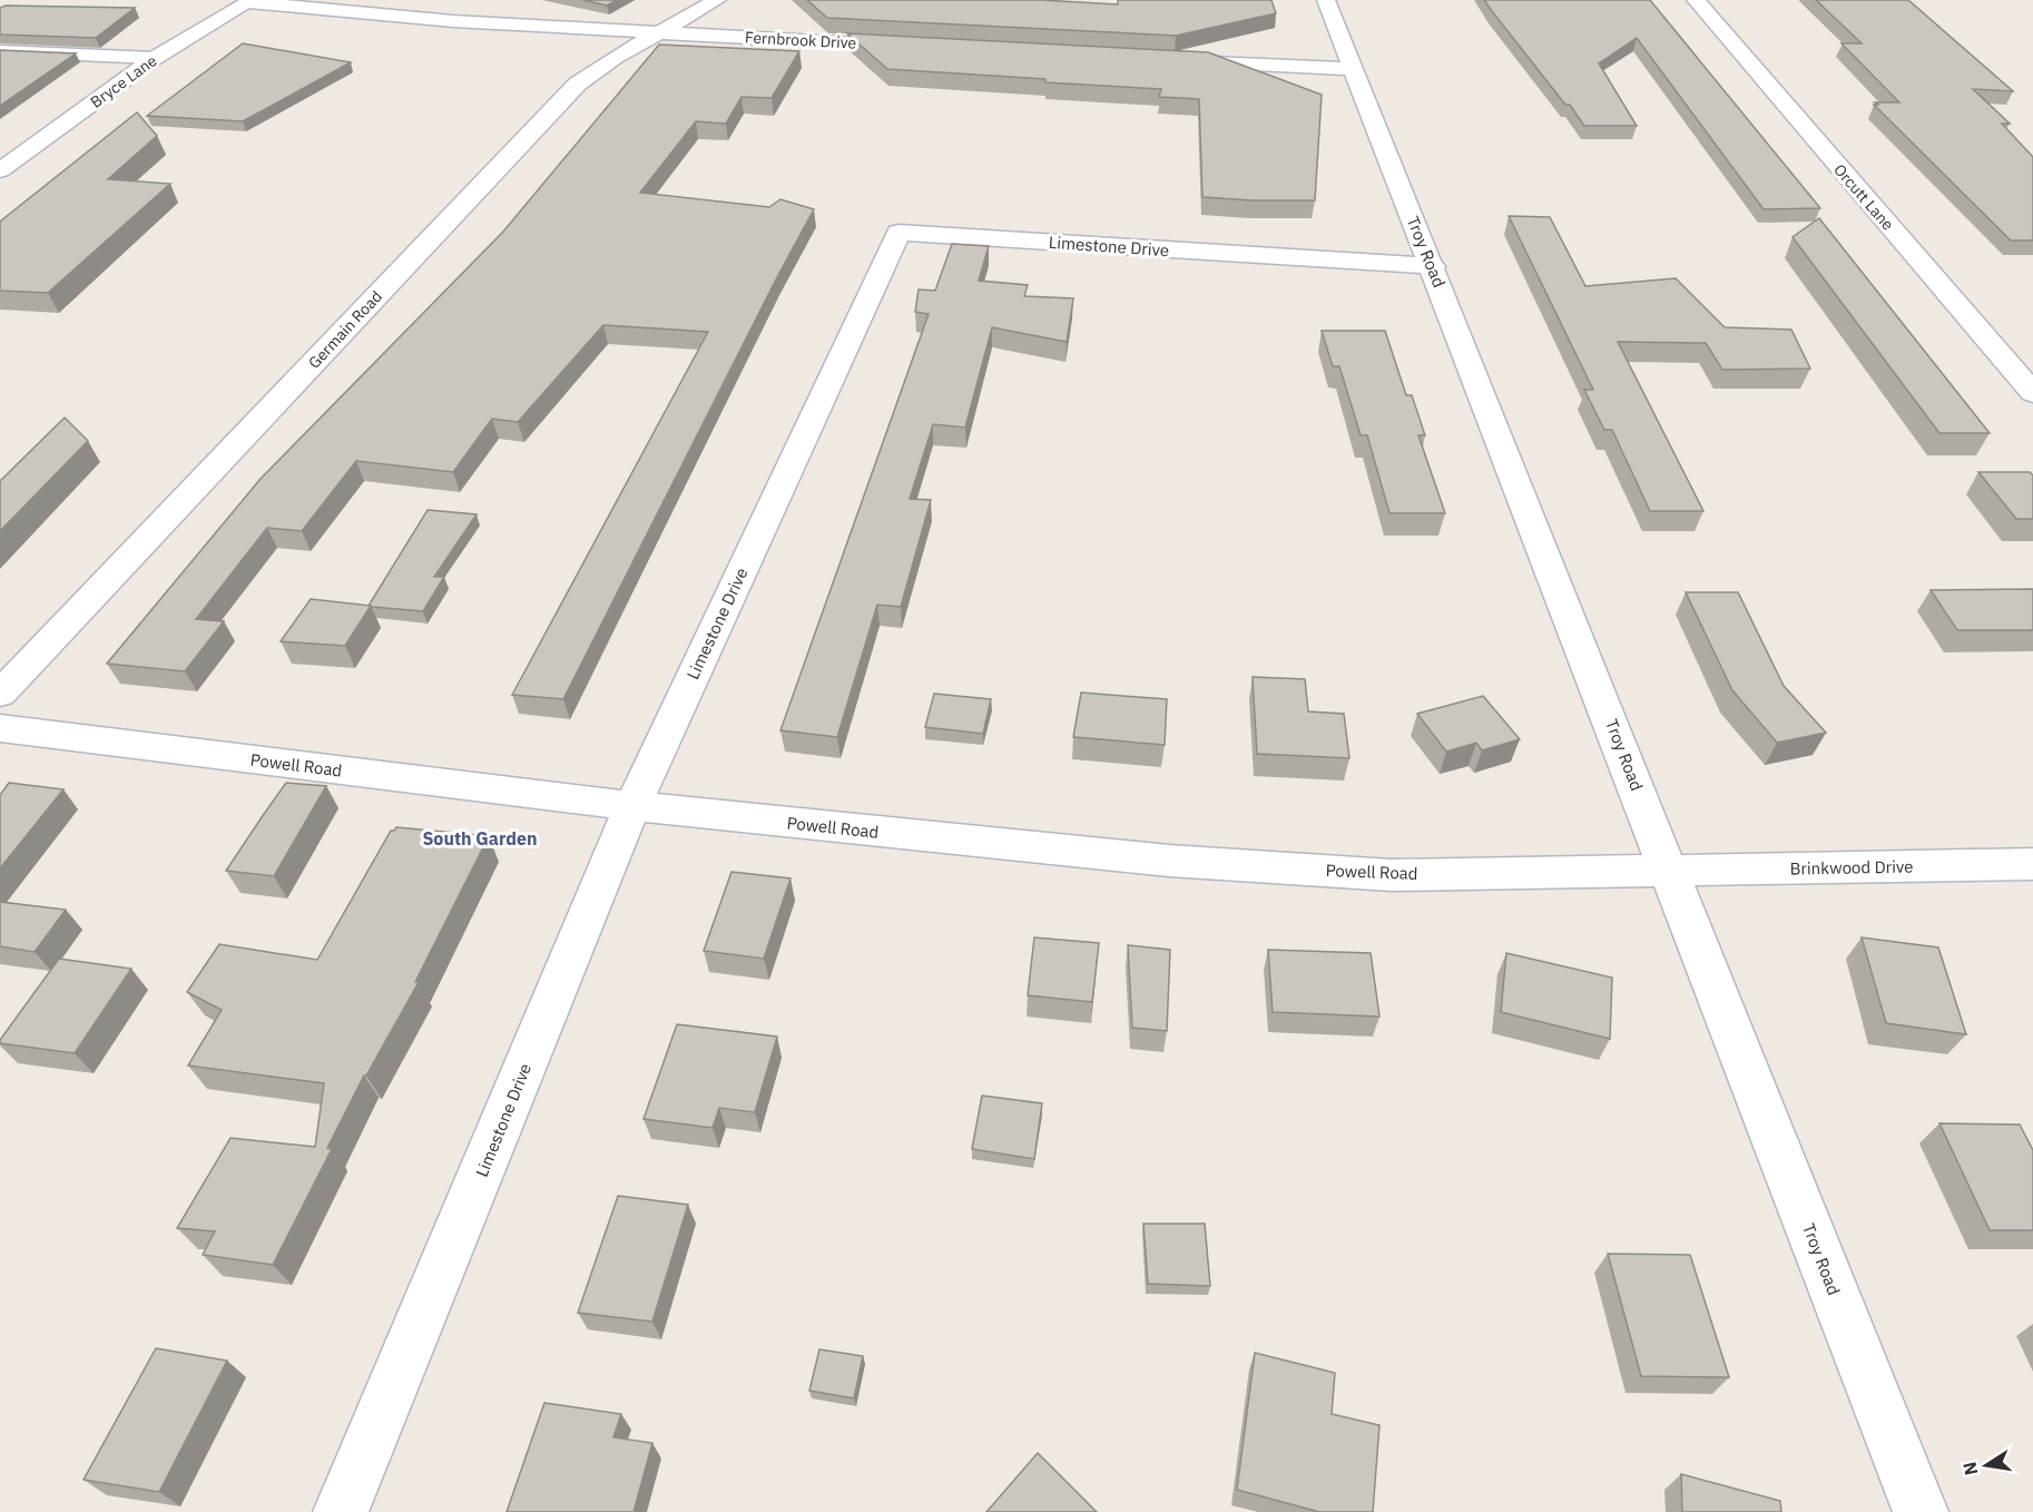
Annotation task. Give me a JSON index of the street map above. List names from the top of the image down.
{
  "streets": {
    "street": [
      "Fernbrook Drive",
      "Bryce Lane",
      "Orcutt Lane",
      "Limestone Drive",
      "Troy Road",
      "Germain Road",
      "Powell Road",
      "Brinkwood Drive"
    ]
  },
  "crossings": [
    ["Fernbrook Drive", "Bryce Lane"],
    ["Fernbrook Drive", "Germain Road"],
    ["Limestone Drive", "Troy Road"],
    ["Limestone Drive", "Powell Road"],
    ["Troy Road", "Powell Road"],
    ["Troy Road", "Brinkwood Drive"],
    ["Powell Road", "Brinkwood Drive"]
  ],
  "districts": ["South Garden"],
  "north": "left"
}
